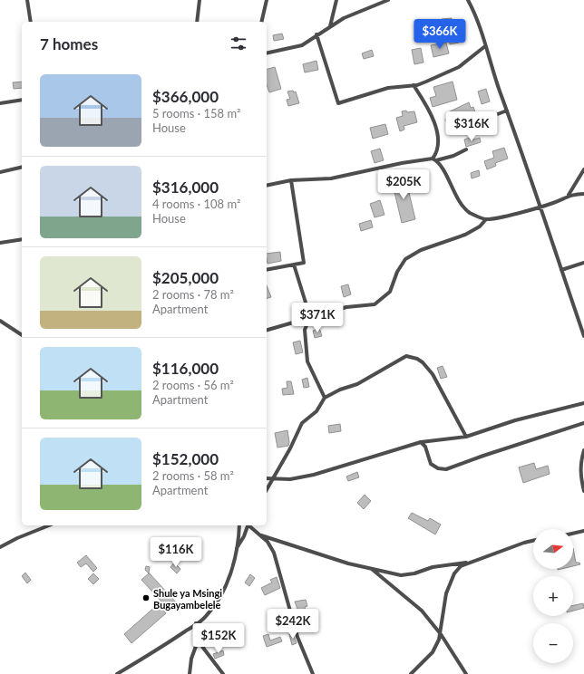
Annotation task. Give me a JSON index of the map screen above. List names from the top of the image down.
{
  "places": ["Shule ya Msingi Bugayambelele"],
  "north": "right",
  "page": {
    "price": [
      "$366K",
      "$316K",
      "$205K",
      "$371K",
      "$116K",
      "$242K",
      "$152K"
    ],
    "heading": "7 homes",
    "list": [
      {
        "name": "$366,000",
        "note": "5 rooms · 158 m² · House"
      },
      {
        "name": "$316,000",
        "note": "4 rooms · 108 m² · House"
      },
      {
        "name": "$205,000",
        "note": "2 rooms · 78 m² · Apartment"
      },
      {
        "name": "$116,000",
        "note": "2 rooms · 56 m² · Apartment"
      },
      {
        "name": "$152,000",
        "note": "2 rooms · 58 m² · Apartment"
      }
    ],
    "map_buttons": ["+", "−"]
  }
}
